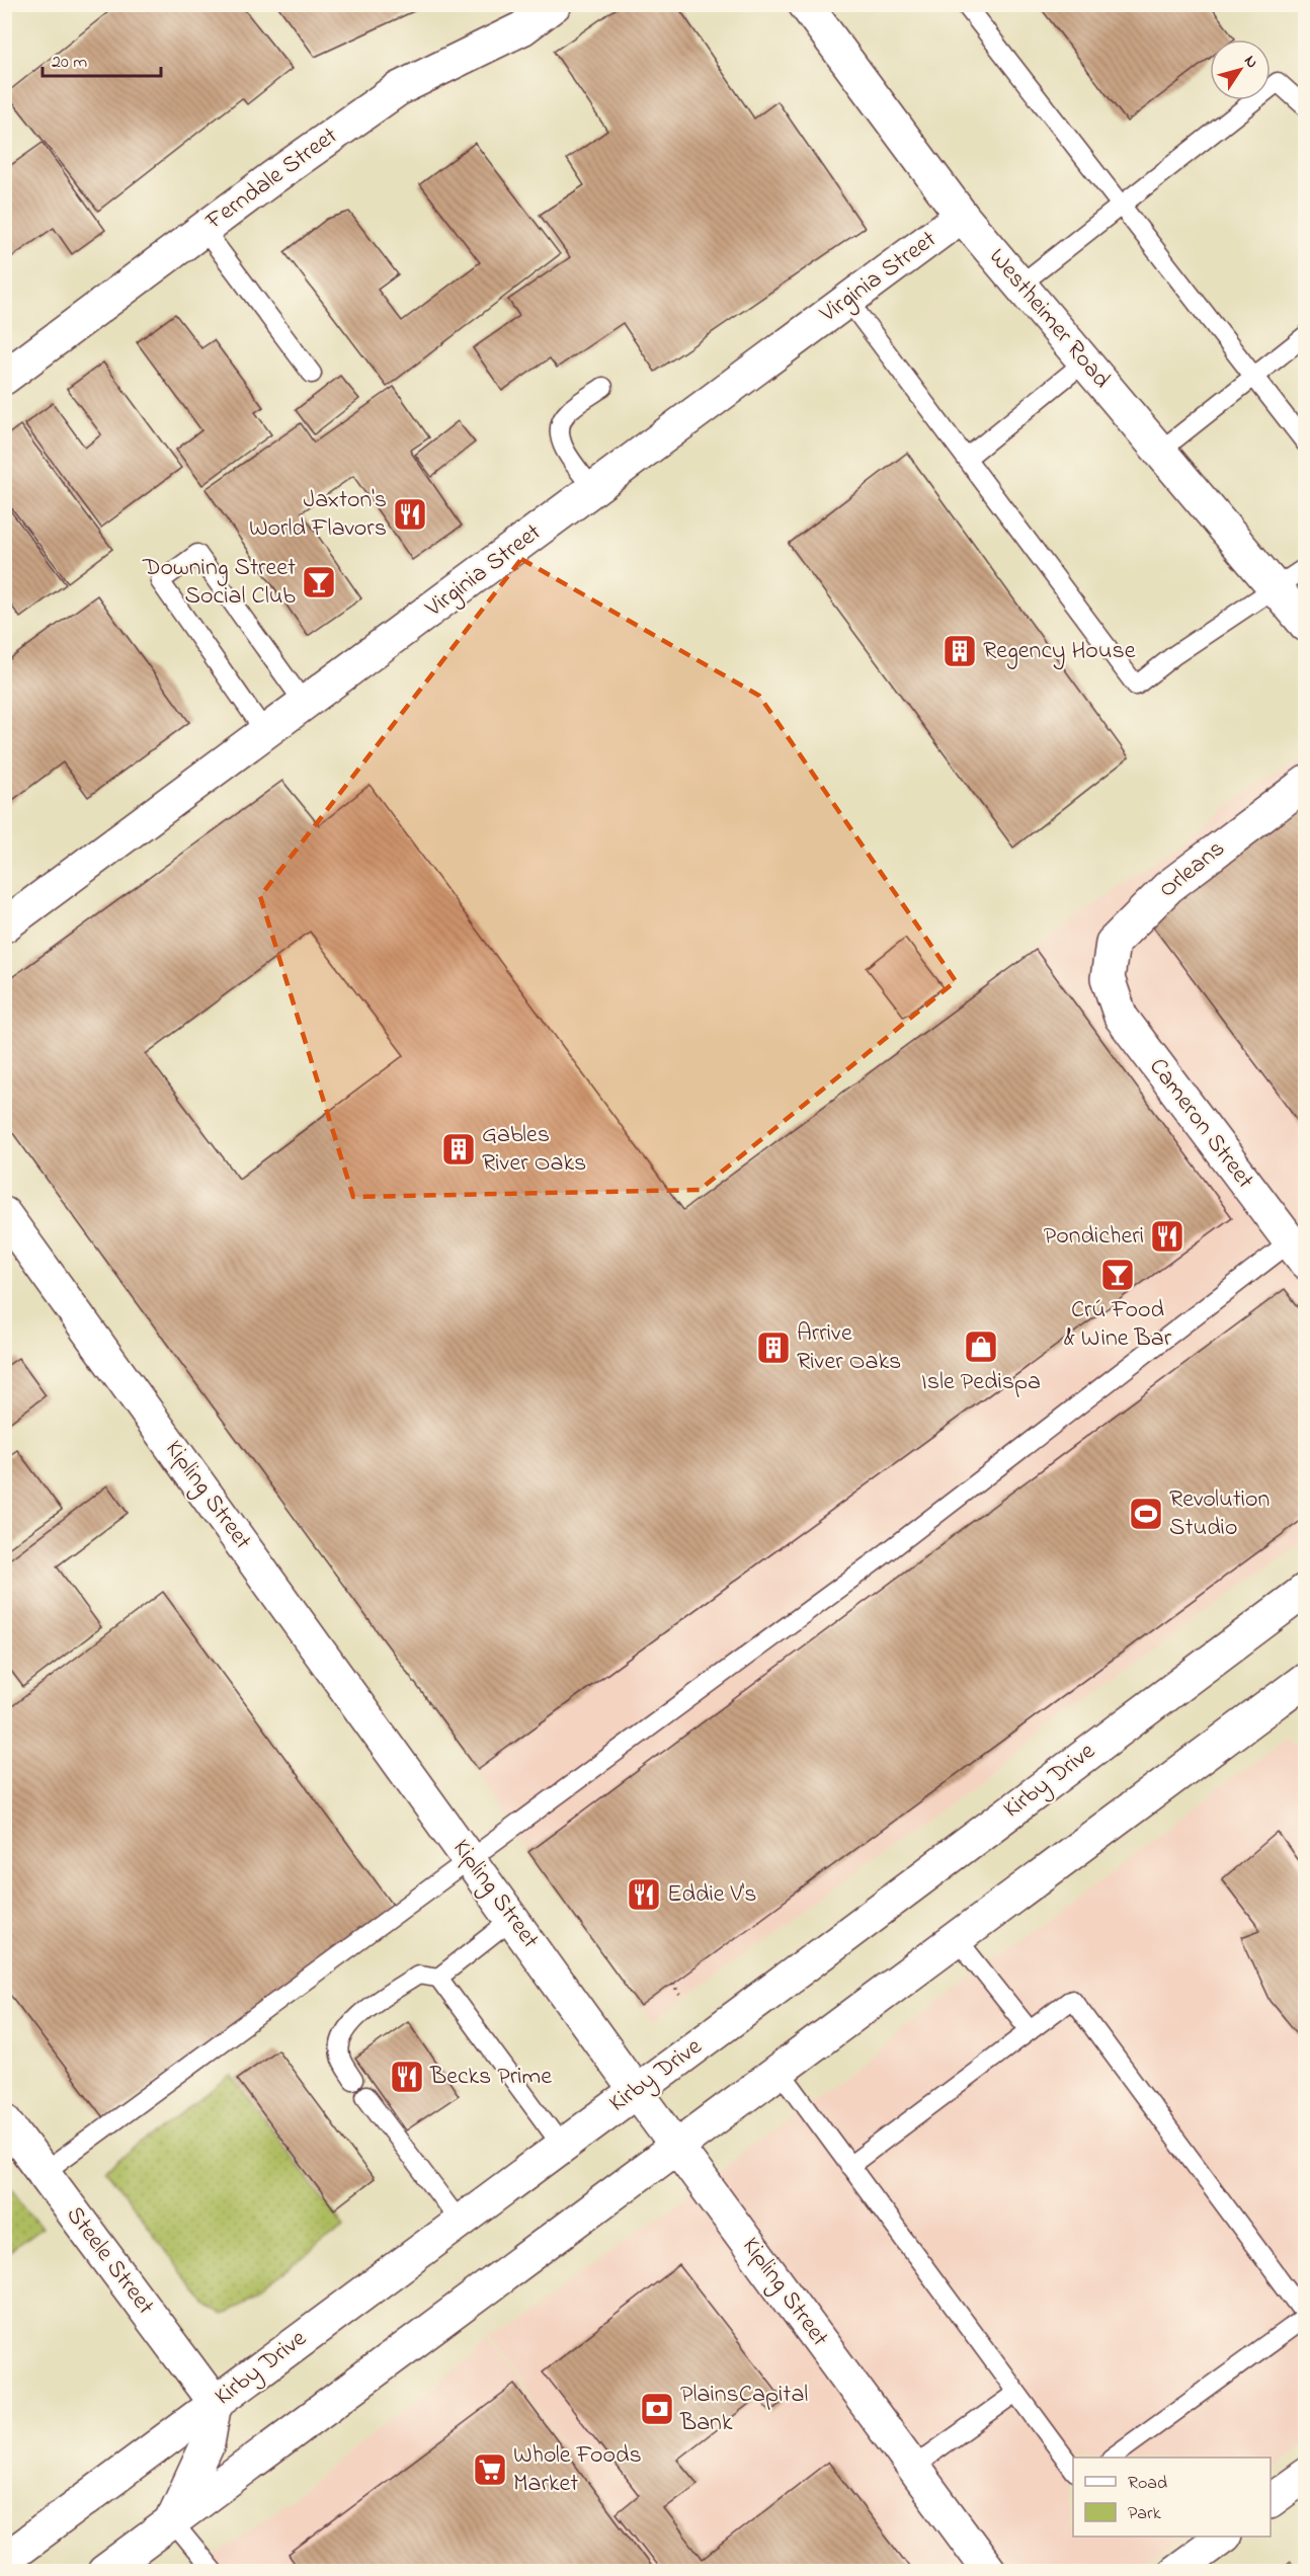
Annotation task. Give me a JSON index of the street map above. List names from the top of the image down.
{
  "streets": {
    "street": [
      "Ferndale Street",
      "Virginia Street",
      "Westheimer Road",
      "Orleans",
      "Cameron Street",
      "Kipling Street",
      "Kirby Drive",
      "Steele Street"
    ]
  },
  "crossings": [
    ["Virginia Street", "Westheimer Road"],
    ["Orleans", "Cameron Street"],
    ["Kipling Street", "Kirby Drive"],
    ["Kirby Drive", "Steele Street"]
  ],
  "places": {
    "restaurant": [
      "Jaxton's World Flavors",
      "Pondicheri",
      "Eddie V's",
      "Becks Prime"
    ],
    "bar": ["Downing Street Social Club", "Crú Food & Wine Bar"],
    "building": ["Regency House", "Gables River Oaks", "Arrive River Oaks"],
    "shop": ["Isle Pedispa"],
    "sports": ["Revolution Studio"],
    "bank": ["PlainsCapital Bank"],
    "supermarket": ["Whole Foods Market"]
  },
  "legend": ["Road", "Park"],
  "scale_bar": "20 m",
  "north": "top right"
}
